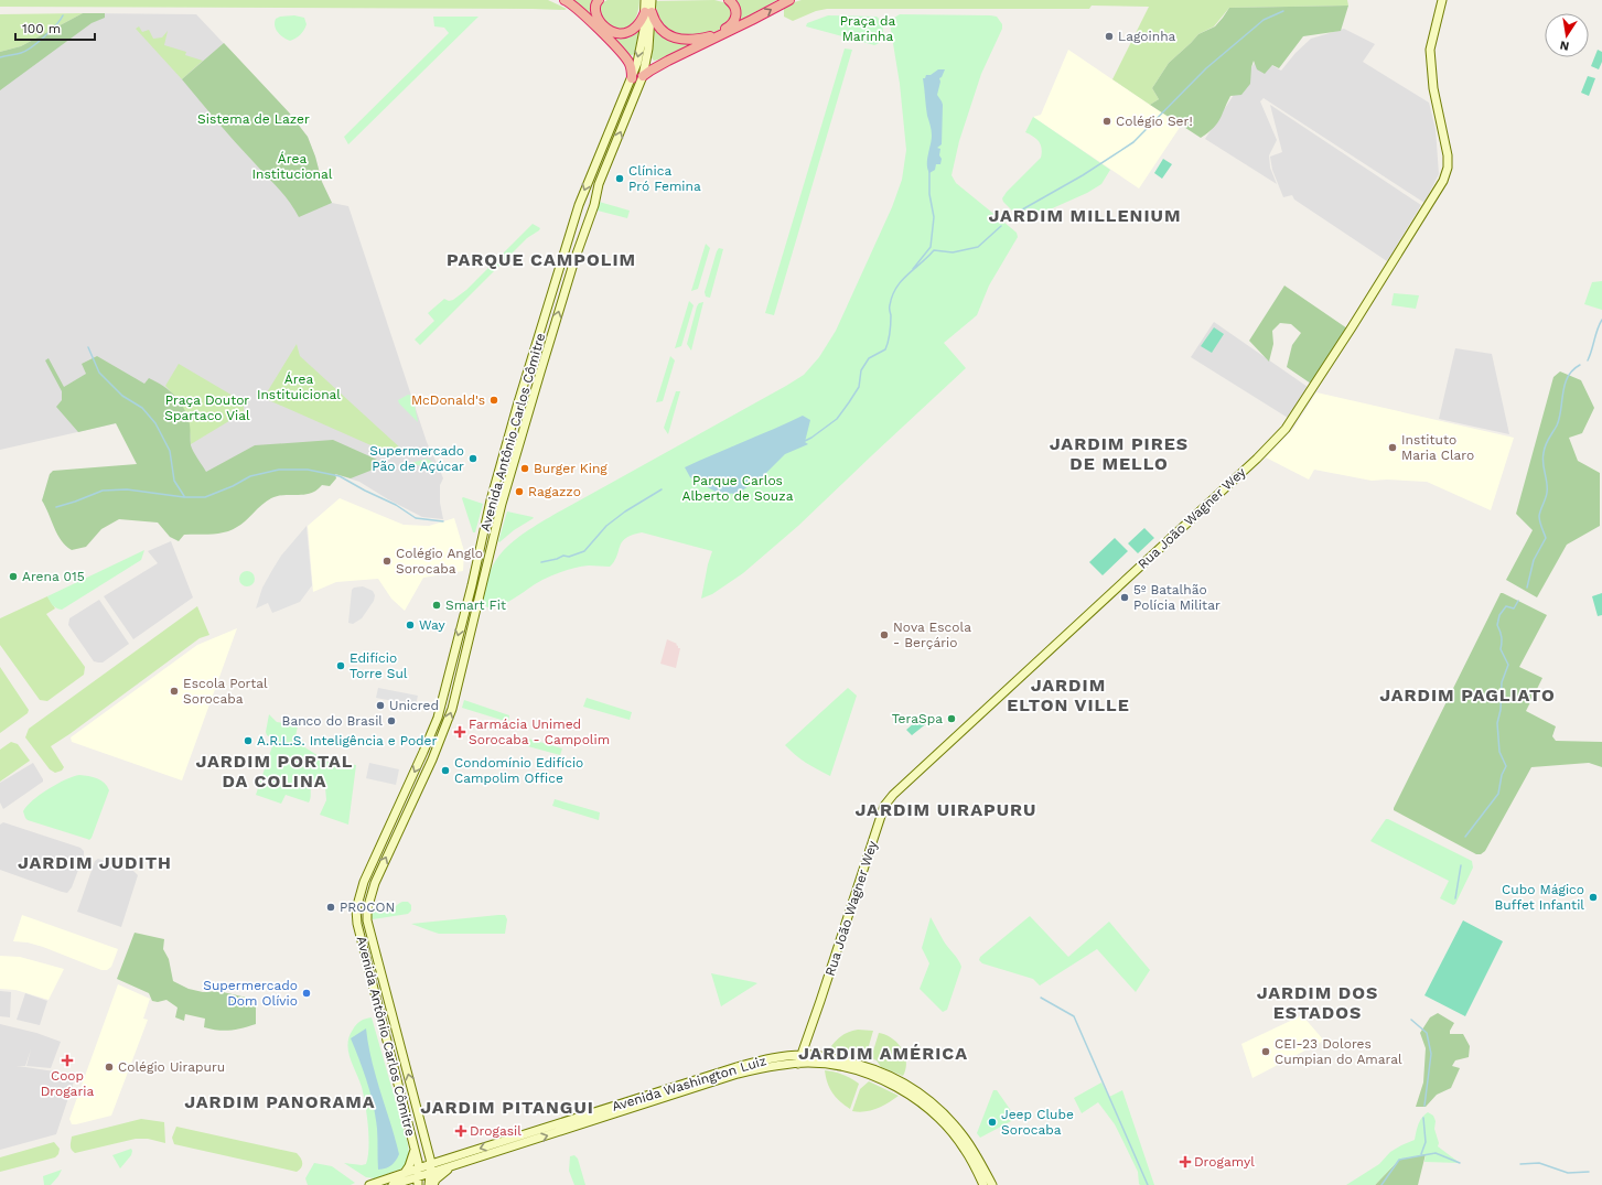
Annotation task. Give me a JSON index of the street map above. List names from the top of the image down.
{
  "streets": {
    "main road": ["Avenida Antônio Carlos Cômitre", "Rua João Wagner Wey", "Avenida Washington Luiz"]
  },
  "crossings": [
    ["Avenida Antônio Carlos Cômitre", "Avenida Washington Luiz"],
    ["Rua João Wagner Wey", "Avenida Washington Luiz"]
  ],
  "districts": [
    "JARDIM MILLENIUM",
    "PARQUE CAMPOLIM",
    "JARDIM PIRES DE MELLO",
    "JARDIM ELTON VILLE",
    "JARDIM PAGLIATO",
    "JARDIM PORTAL DA COLINA",
    "JARDIM UIRAPURU",
    "JARDIM JUDITH",
    "JARDIM DOS ESTADOS",
    "JARDIM AMÉRICA",
    "JARDIM PANORAMA",
    "JARDIM PITANGUI"
  ],
  "parks": [
    "Praça da Marinha",
    "Sistema de Lazer",
    "Área Institucional",
    "Área Instituicional",
    "Praça Doutor Spartaco Vial",
    "Parque Carlos Alberto de Souza"
  ],
  "places": {
    "other": [
      "Lagoinha",
      "Colégio Ser!",
      "Clínica Pró Femina",
      "McDonald's",
      "Instituto Maria Claro",
      "Supermercado Pão de Açúcar",
      "Burger King",
      "Ragazzo",
      "Colégio Anglo Sorocaba",
      "Arena 015",
      "5º Batalhão Polícia Militar",
      "Smart Fit",
      "Way",
      "Nova Escola - Berçário",
      "Edifício Torre Sul",
      "Escola Portal Sorocaba",
      "Unicred",
      "TeraSpa",
      "Banco do Brasil",
      "A.R.L.S. Inteligência e Poder",
      "Condomínio Edifício Campolim Office",
      "Cubo Mágico Buffet Infantil",
      "PROCON",
      "Supermercado Dom Olívio",
      "CEI-23 Dolores Cumpian do Amaral",
      "Colégio Uirapuru",
      "Jeep Clube Sorocaba"
    ],
    "health": [
      "Farmácia Unimed Sorocaba - Campolim",
      "Coop Drogaria",
      "Drogasil",
      "Drogamyl"
    ]
  },
  "scale_bar": "100 m",
  "north": "bottom"
}
